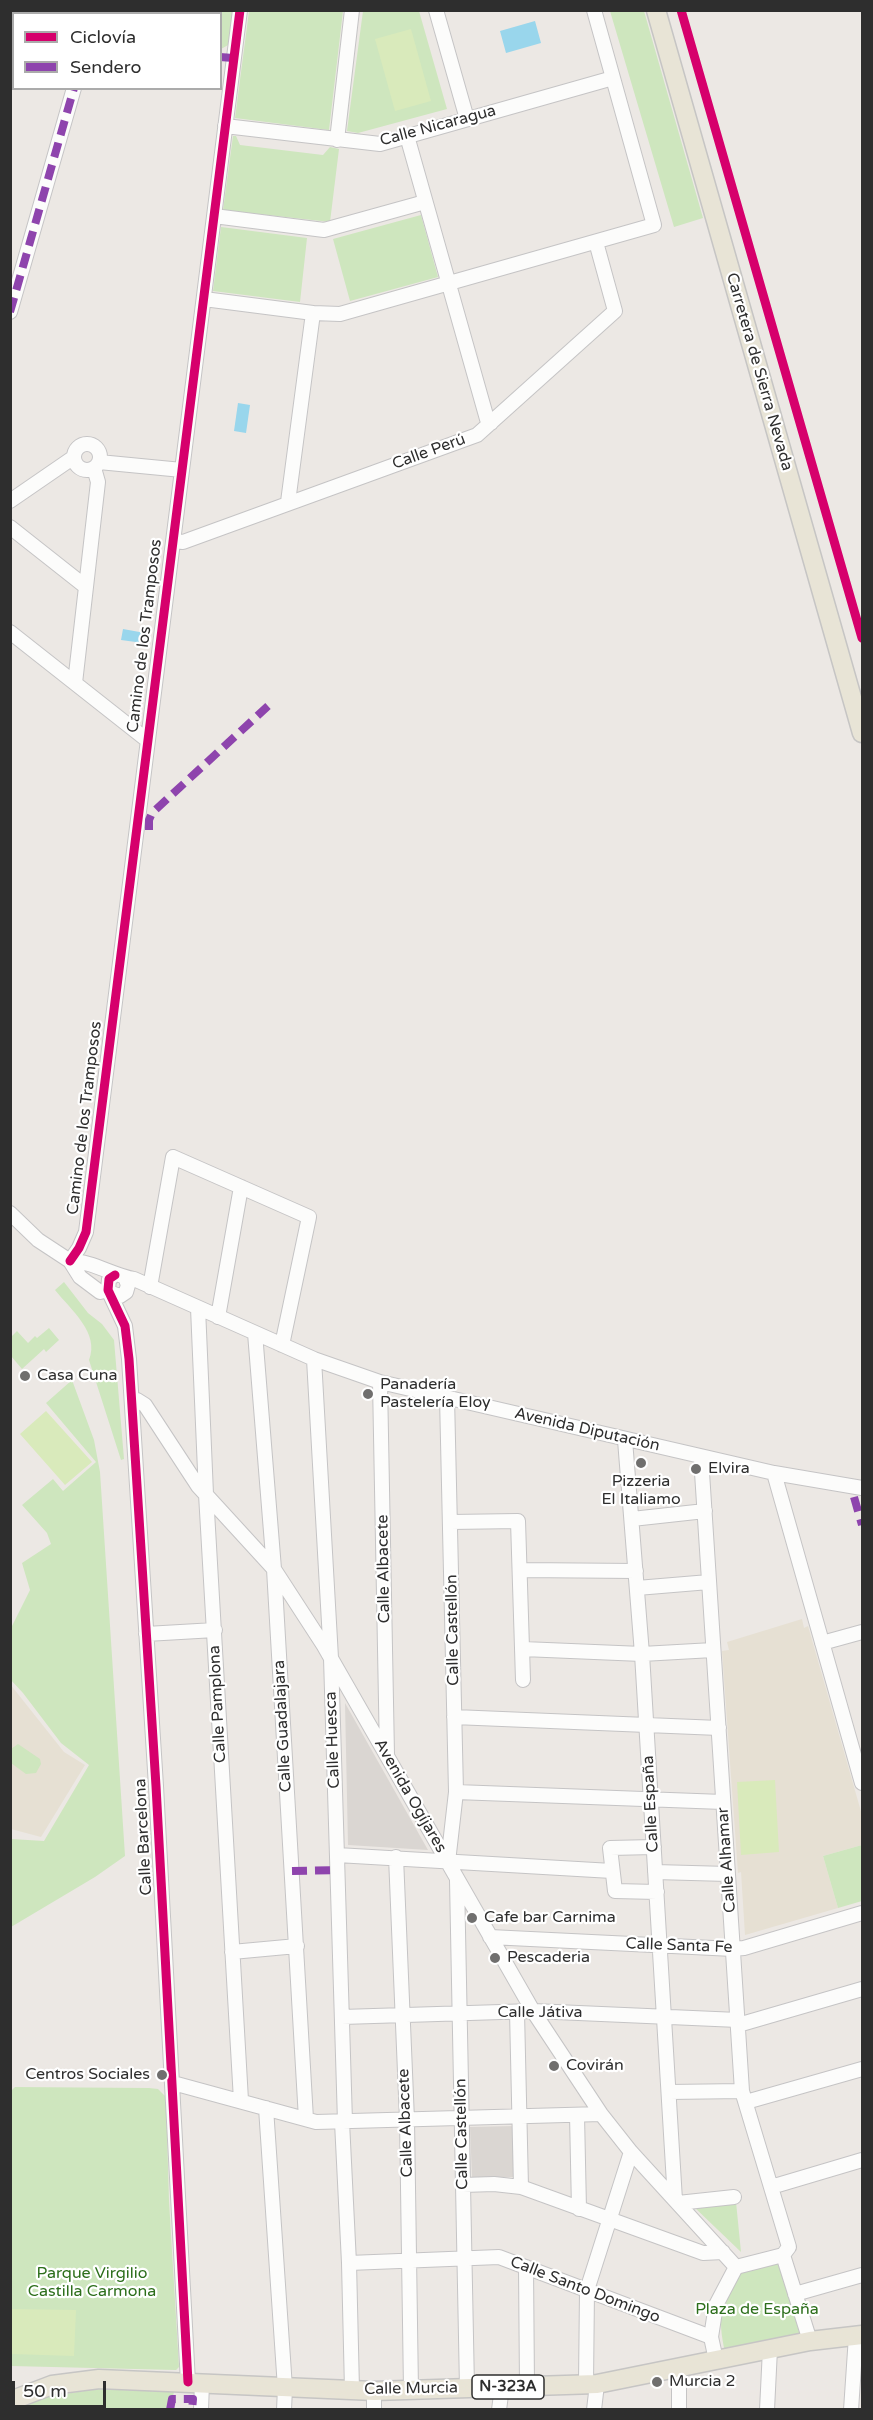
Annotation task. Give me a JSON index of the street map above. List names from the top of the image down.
{
  "streets": {
    "main road": ["Carretera de Sierra Nevada", "N-323A", "Calle Murcia"],
    "street": [
      "Calle Nicaragua",
      "Calle Perú",
      "Camino de los Tramposos",
      "Avenida Diputación",
      "Calle Albacete",
      "Calle Castellón",
      "Calle Pamplona",
      "Calle Guadalajara",
      "Calle Huesca",
      "Avenida Ogíjares",
      "Calle España",
      "Calle Barcelona",
      "Calle Alhamar",
      "Calle Santa Fe",
      "Calle Játiva",
      "Calle Santo Domingo"
    ]
  },
  "crossings": [
    ["Calle Nicaragua", "Camino de los Tramposos"],
    ["Calle Perú", "Camino de los Tramposos"],
    ["Camino de los Tramposos", "Avenida Diputación"],
    ["Avenida Diputación", "Calle Albacete"],
    ["Avenida Diputación", "Calle Castellón"],
    ["Avenida Diputación", "Calle Pamplona"],
    ["Avenida Diputación", "Calle Guadalajara"],
    ["Avenida Diputación", "Calle Huesca"],
    ["Avenida Diputación", "Calle España"],
    ["Avenida Diputación", "Calle Alhamar"],
    ["Calle Albacete", "Avenida Ogíjares"],
    ["Calle Albacete", "Calle Játiva"],
    ["Calle Albacete", "Calle Santo Domingo"],
    ["Calle Albacete", "Calle Murcia"],
    ["Calle Castellón", "Avenida Ogíjares"],
    ["Calle Castellón", "Calle Játiva"],
    ["Calle Castellón", "Calle Santo Domingo"],
    ["Calle Castellón", "Calle Murcia"],
    ["Calle Pamplona", "Avenida Ogíjares"],
    ["Calle Guadalajara", "Avenida Ogíjares"],
    ["Calle Huesca", "Avenida Ogíjares"],
    ["Calle Huesca", "Calle Játiva"],
    ["Calle Huesca", "Calle Santo Domingo"],
    ["Calle Huesca", "Calle Murcia"],
    ["Avenida Ogíjares", "Calle España"],
    ["Avenida Ogíjares", "Calle Barcelona"],
    ["Avenida Ogíjares", "Calle Santa Fe"],
    ["Avenida Ogíjares", "Calle Játiva"],
    ["Calle España", "Calle Santa Fe"],
    ["Calle España", "Calle Játiva"],
    ["Calle Barcelona", "N-323A"],
    ["Calle Barcelona", "Calle Murcia"],
    ["Calle Alhamar", "Calle Santa Fe"],
    ["Calle Alhamar", "Calle Játiva"],
    ["N-323A", "Calle Murcia"]
  ],
  "parks": ["Parque Virgilio Castilla Carmona", "Plaza de España"],
  "places": [
    "Casa Cuna",
    "Panadería Pastelería Eloy",
    "Pizzeria El Italiamo",
    "Elvira",
    "Cafe bar Carnima",
    "Pescaderia",
    "Covirán",
    "Centros Sociales",
    "Murcia 2"
  ],
  "legend": ["Ciclovía", "Sendero"],
  "scale_bar": "50 m"
}
